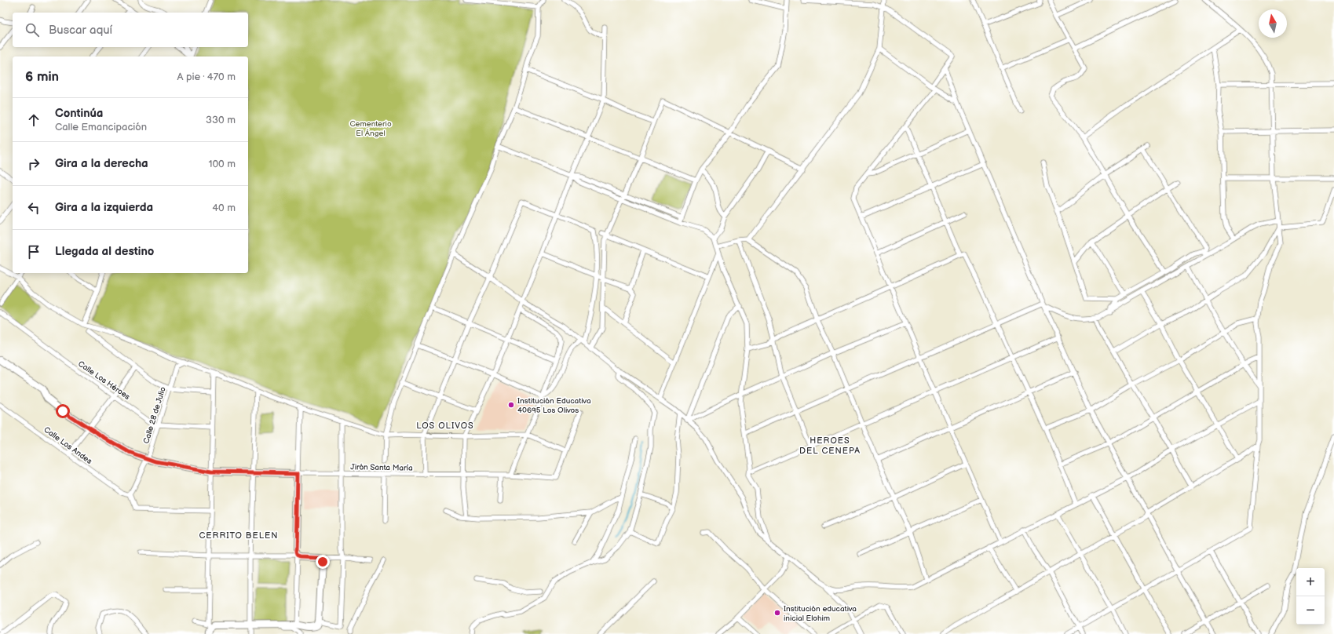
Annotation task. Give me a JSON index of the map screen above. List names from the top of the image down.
{
  "streets": {
    "street": [
      "Calle Los Héroes",
      "Calle 28 de Julio",
      "Calle Los Andes",
      "Jirón Santa María"
    ]
  },
  "crossings": [
    ["Calle Los Héroes", "Calle 28 de Julio"],
    ["Calle 28 de Julio", "Calle Los Andes"]
  ],
  "districts": ["LOS OLIVOS", "HEROES DEL CENEPA", "CERRITO BELEN"],
  "parks": ["Cementerio El Ángel"],
  "places": ["Institución Educativa 40695 Los Olivos", "Institución educativa inicial Elohim"],
  "north": "top",
  "page": {
    "search": "Buscar aquí",
    "heading": ["6 min", "A pie · 470 m"],
    "list": [
      ["Continúa", "Calle Emancipación", "330 m"],
      ["Gira a la derecha", "100 m"],
      ["Gira a la izquierda", "40 m"],
      "Llegada al destino"
    ],
    "map_buttons": ["+", "−"]
  }
}
